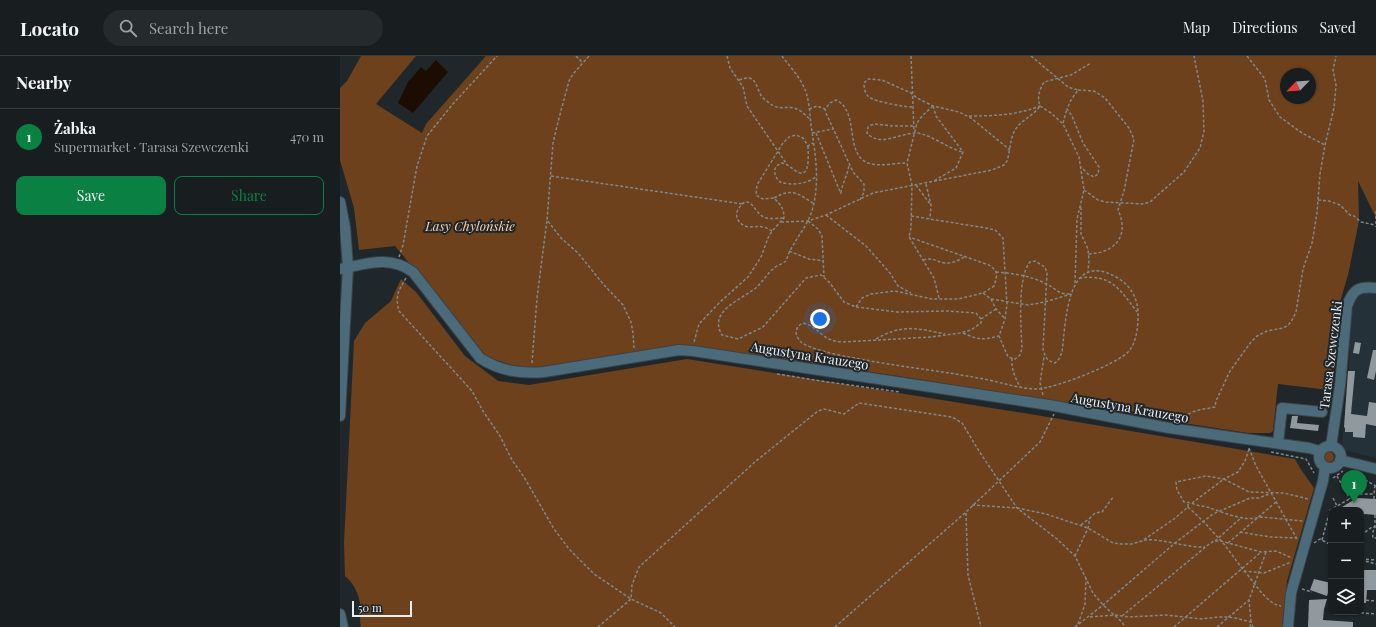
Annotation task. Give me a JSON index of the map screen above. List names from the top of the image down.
{
  "streets": {
    "street": ["Augustyna Krauzego", "Tarasa Szewczenki"]
  },
  "crossings": [
    ["Augustyna Krauzego", "Tarasa Szewczenki"]
  ],
  "parks": ["Lasy Chylońskie"],
  "scale_bar": "50 m",
  "north": "bottom left",
  "page": {
    "header": "Locato",
    "search": "Search here",
    "nav": ["Map", "Directions", "Saved"],
    "heading": "Nearby",
    "list": [
      {
        "mark": "1",
        "name": "Żabka",
        "note": "Supermarket · Tarasa Szewczenki",
        "value": "470 m"
      }
    ],
    "buttons": ["Save", "Share"],
    "pins": "1",
    "map_buttons": ["+", "−"],
    "scale": "50 m"
  }
}
